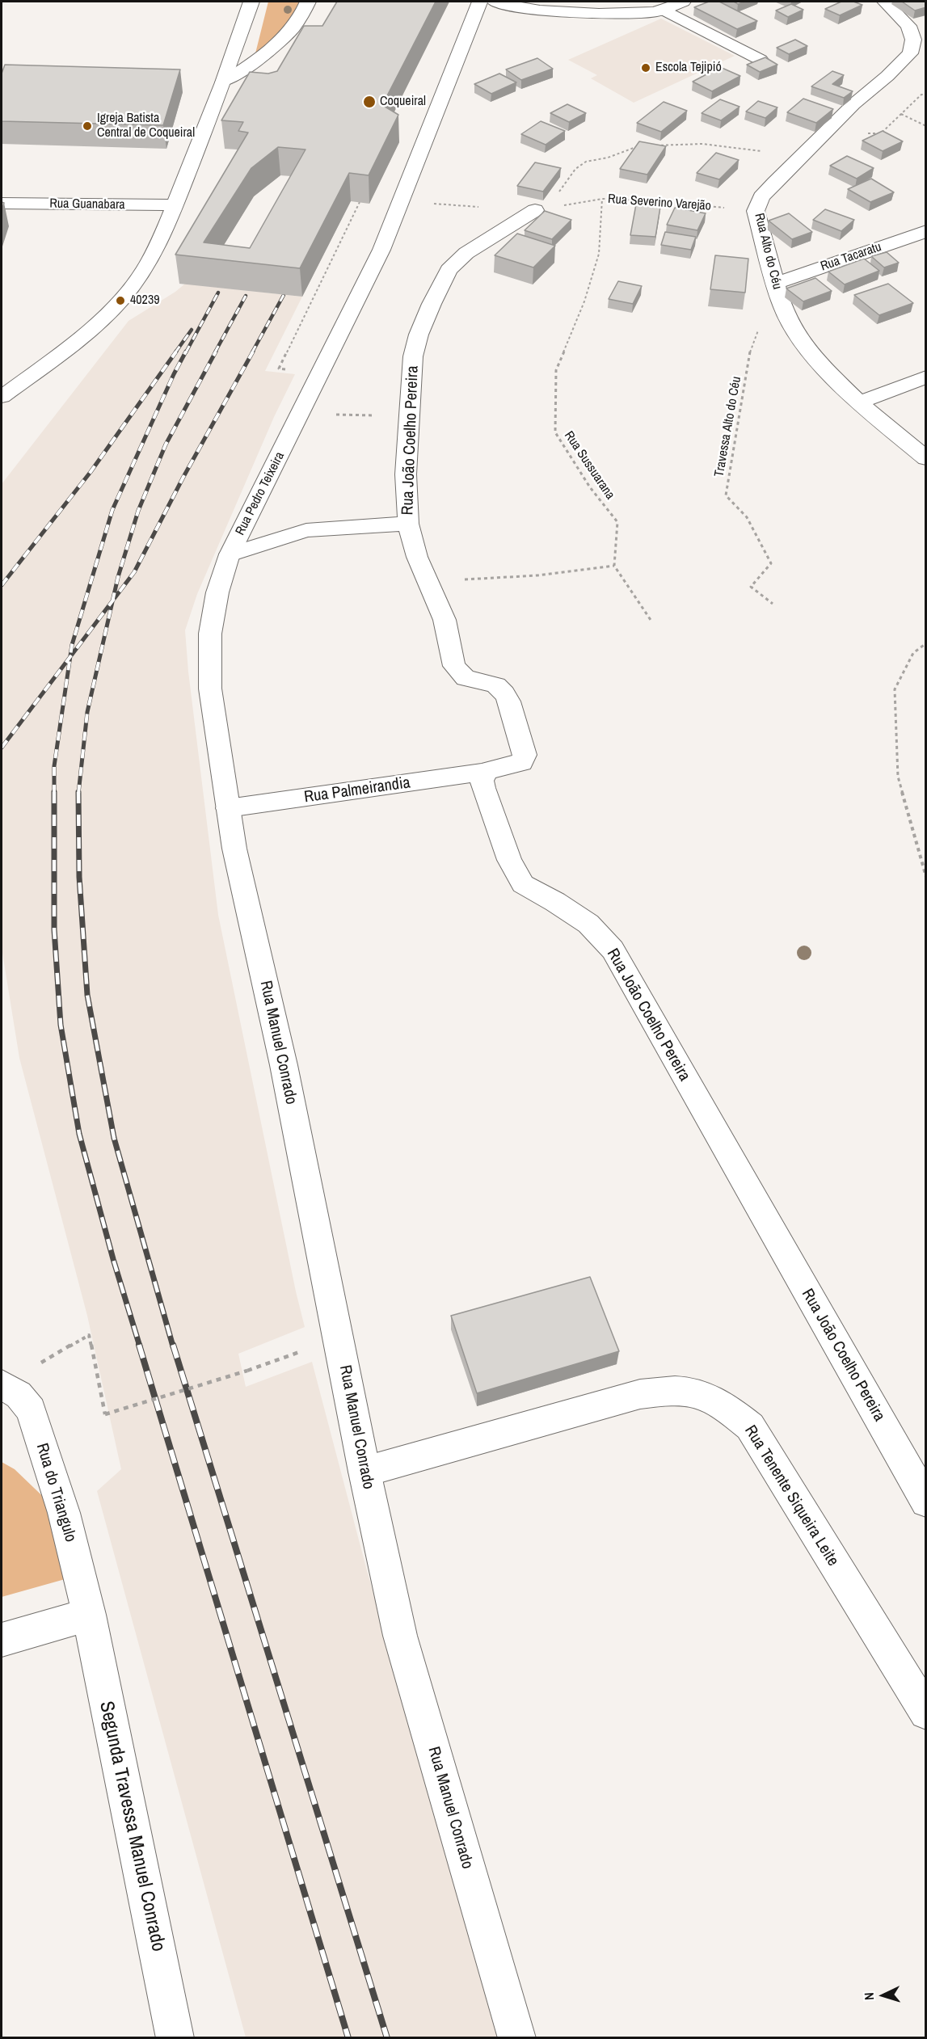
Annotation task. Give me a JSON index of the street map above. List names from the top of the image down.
{
  "streets": {
    "street": [
      "Rua Guanabara",
      "Rua Alto do Céu",
      "Rua Tacaratu",
      "Rua João Coelho Pereira",
      "Rua Pedro Teixeira",
      "Rua Palmeirandia",
      "Rua Manuel Conrado",
      "Rua do Triangulo",
      "Rua Tenente Siqueira Leite",
      "Segunda Travessa Manuel Conrado"
    ],
    "path": ["Rua Severino Varejão", "Travessa Alto do Céu", "Rua Sussuarana"]
  },
  "crossings": [
    ["Rua Severino Varejão", "Rua Alto do Céu"],
    ["Rua Severino Varejão", "Rua João Coelho Pereira"],
    ["Rua Severino Varejão", "Rua Sussuarana"],
    ["Rua Alto do Céu", "Rua Tacaratu"],
    ["Rua Alto do Céu", "Travessa Alto do Céu"],
    ["Rua Tacaratu", "Travessa Alto do Céu"],
    ["Rua João Coelho Pereira", "Rua Palmeirandia"],
    ["Rua Pedro Teixeira", "Rua Palmeirandia"],
    ["Rua Pedro Teixeira", "Rua Manuel Conrado"],
    ["Rua Palmeirandia", "Rua Manuel Conrado"],
    ["Rua Manuel Conrado", "Rua Tenente Siqueira Leite"],
    ["Rua do Triangulo", "Segunda Travessa Manuel Conrado"]
  ],
  "places": [
    "Escola Tejipió",
    "Coqueiral",
    "Igreja Batista Central de Coqueiral",
    "40239"
  ],
  "north": "left"
}
